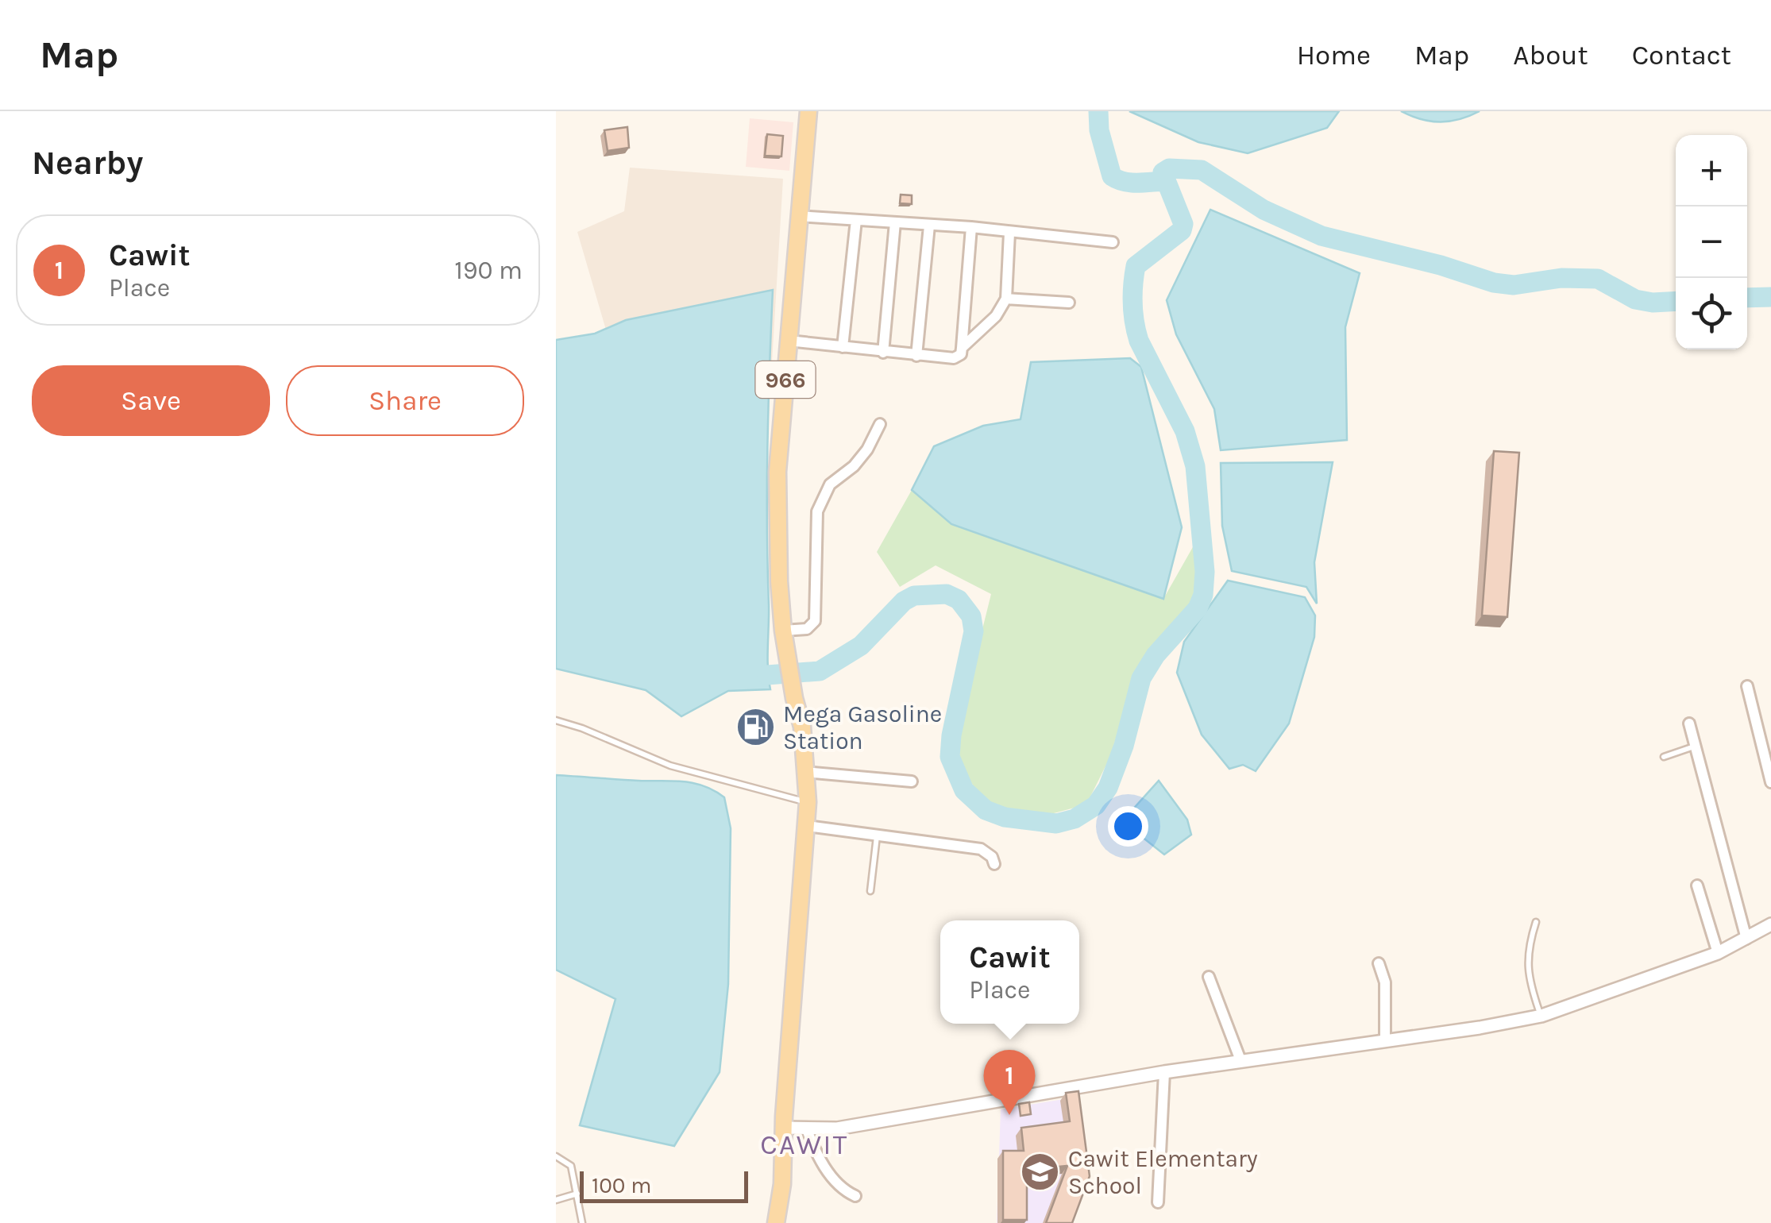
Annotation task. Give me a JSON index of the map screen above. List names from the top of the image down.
{
  "streets": {
    "main road": ["966"]
  },
  "districts": ["CAWIT"],
  "places": {
    "fuel station": ["Mega Gasoline Station"],
    "school or university": ["Cawit Elementary School"]
  },
  "scale_bar": "100 m",
  "page": {
    "header": "Map",
    "nav": [
      "Home",
      "Map",
      "About",
      "Contact"
    ],
    "heading": "Nearby",
    "map_buttons": ["+", "−"],
    "list": [
      {
        "mark": "1",
        "name": "Cawit",
        "note": "Place",
        "value": "190 m"
      }
    ],
    "buttons": ["Save", "Share"],
    "popup": ["Cawit", "Place"],
    "pins": "1",
    "scale": "100 m"
  }
}
